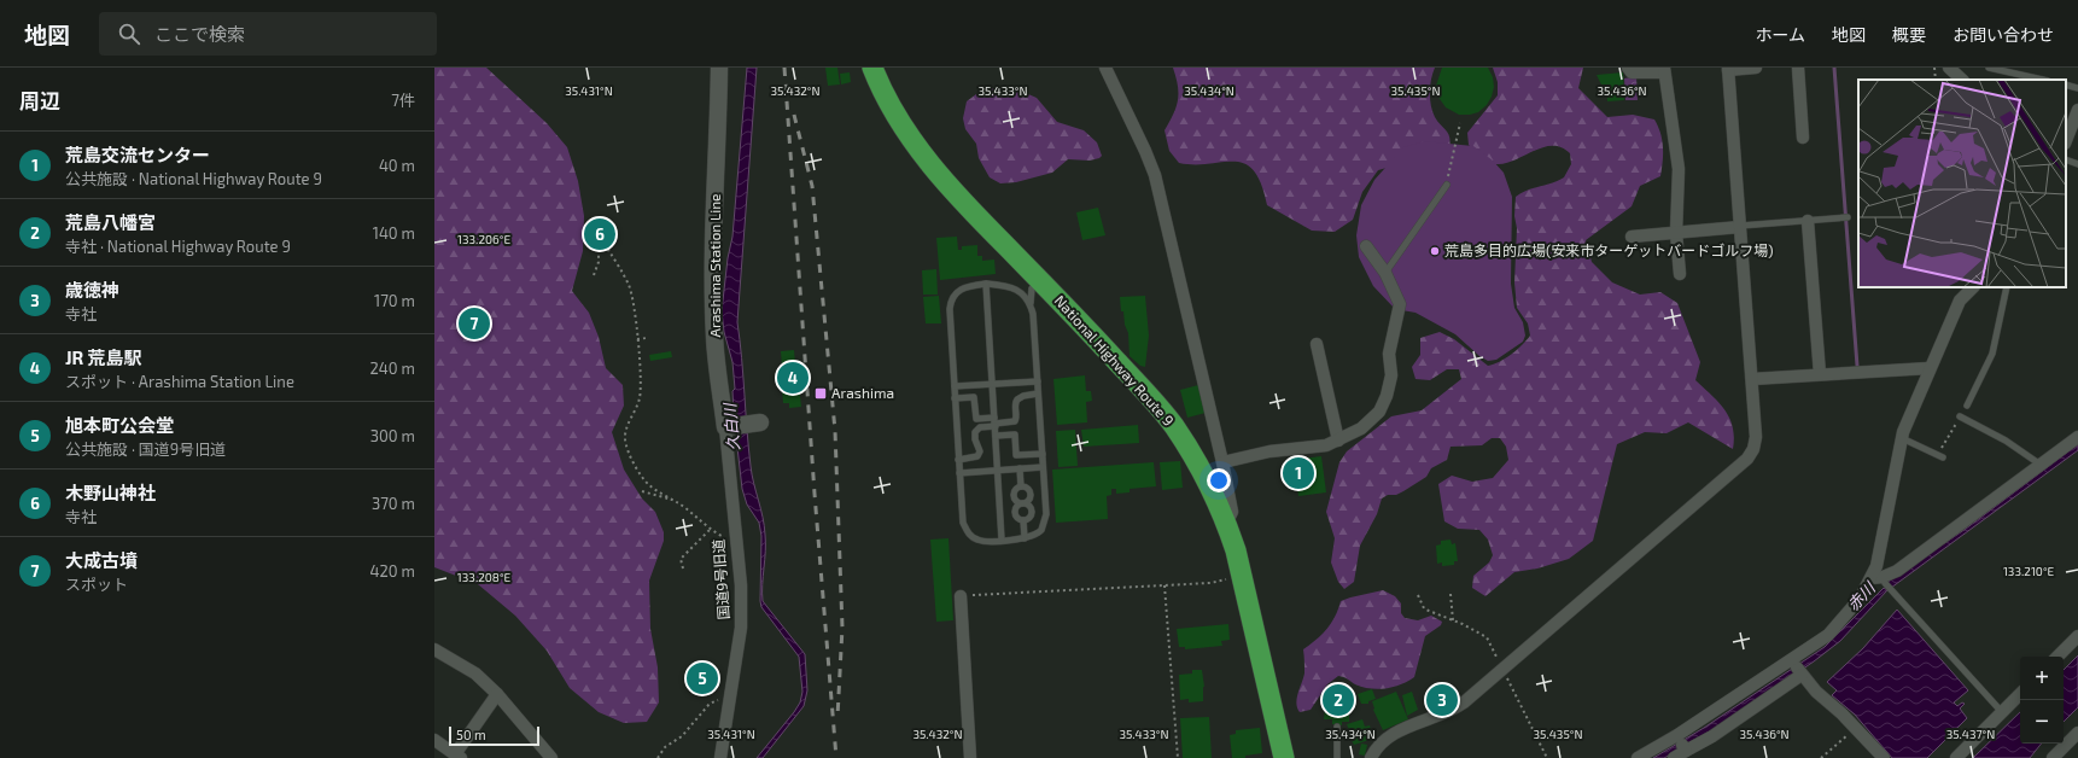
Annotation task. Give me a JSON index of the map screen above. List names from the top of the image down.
{
  "streets": {
    "highway": ["National Highway Route 9"],
    "main road": ["Arashima Station Line"],
    "street": ["国道9号旧道"]
  },
  "crossings": [
    ["Arashima Station Line", "国道9号旧道"]
  ],
  "water": ["久白川", "赤川"],
  "places": {
    "other": ["荒島多目的広場(安来市ターゲットバードゴルフ場)"],
    "transit": ["Arashima"]
  },
  "scale_bar": "50 m",
  "page": {
    "header": "地図",
    "search": "ここで検索",
    "nav": [
      "ホーム",
      "地図",
      "概要",
      "お問い合わせ"
    ],
    "heading": ["周辺", "7件"],
    "list": [
      {
        "mark": "1",
        "name": "荒島交流センター",
        "note": "公共施設 · National Highway Route 9",
        "value": "40 m"
      },
      {
        "mark": "2",
        "name": "荒島八幡宮",
        "note": "寺社 · National Highway Route 9",
        "value": "140 m"
      },
      {
        "mark": "3",
        "name": "歳徳神",
        "note": "寺社",
        "value": "170 m"
      },
      {
        "mark": "4",
        "name": "JR 荒島駅",
        "note": "スポット · Arashima Station Line",
        "value": "240 m"
      },
      {
        "mark": "5",
        "name": "旭本町公会堂",
        "note": "公共施設 · 国道9号旧道",
        "value": "300 m"
      },
      {
        "mark": "6",
        "name": "木野山神社",
        "note": "寺社",
        "value": "370 m"
      },
      {
        "mark": "7",
        "name": "大成古墳",
        "note": "スポット",
        "value": "420 m"
      }
    ],
    "pins": [
      "6",
      "7",
      "4",
      "1",
      "5",
      "2",
      "3"
    ],
    "map_buttons": ["+", "−"],
    "scale": "50 m"
  },
  "coordinates": [
    "35.431°N",
    "35.432°N",
    "35.433°N",
    "35.434°N",
    "35.435°N",
    "35.436°N",
    "133.206°E",
    "133.210°E",
    "133.208°E",
    "35.437°N"
  ]
}
